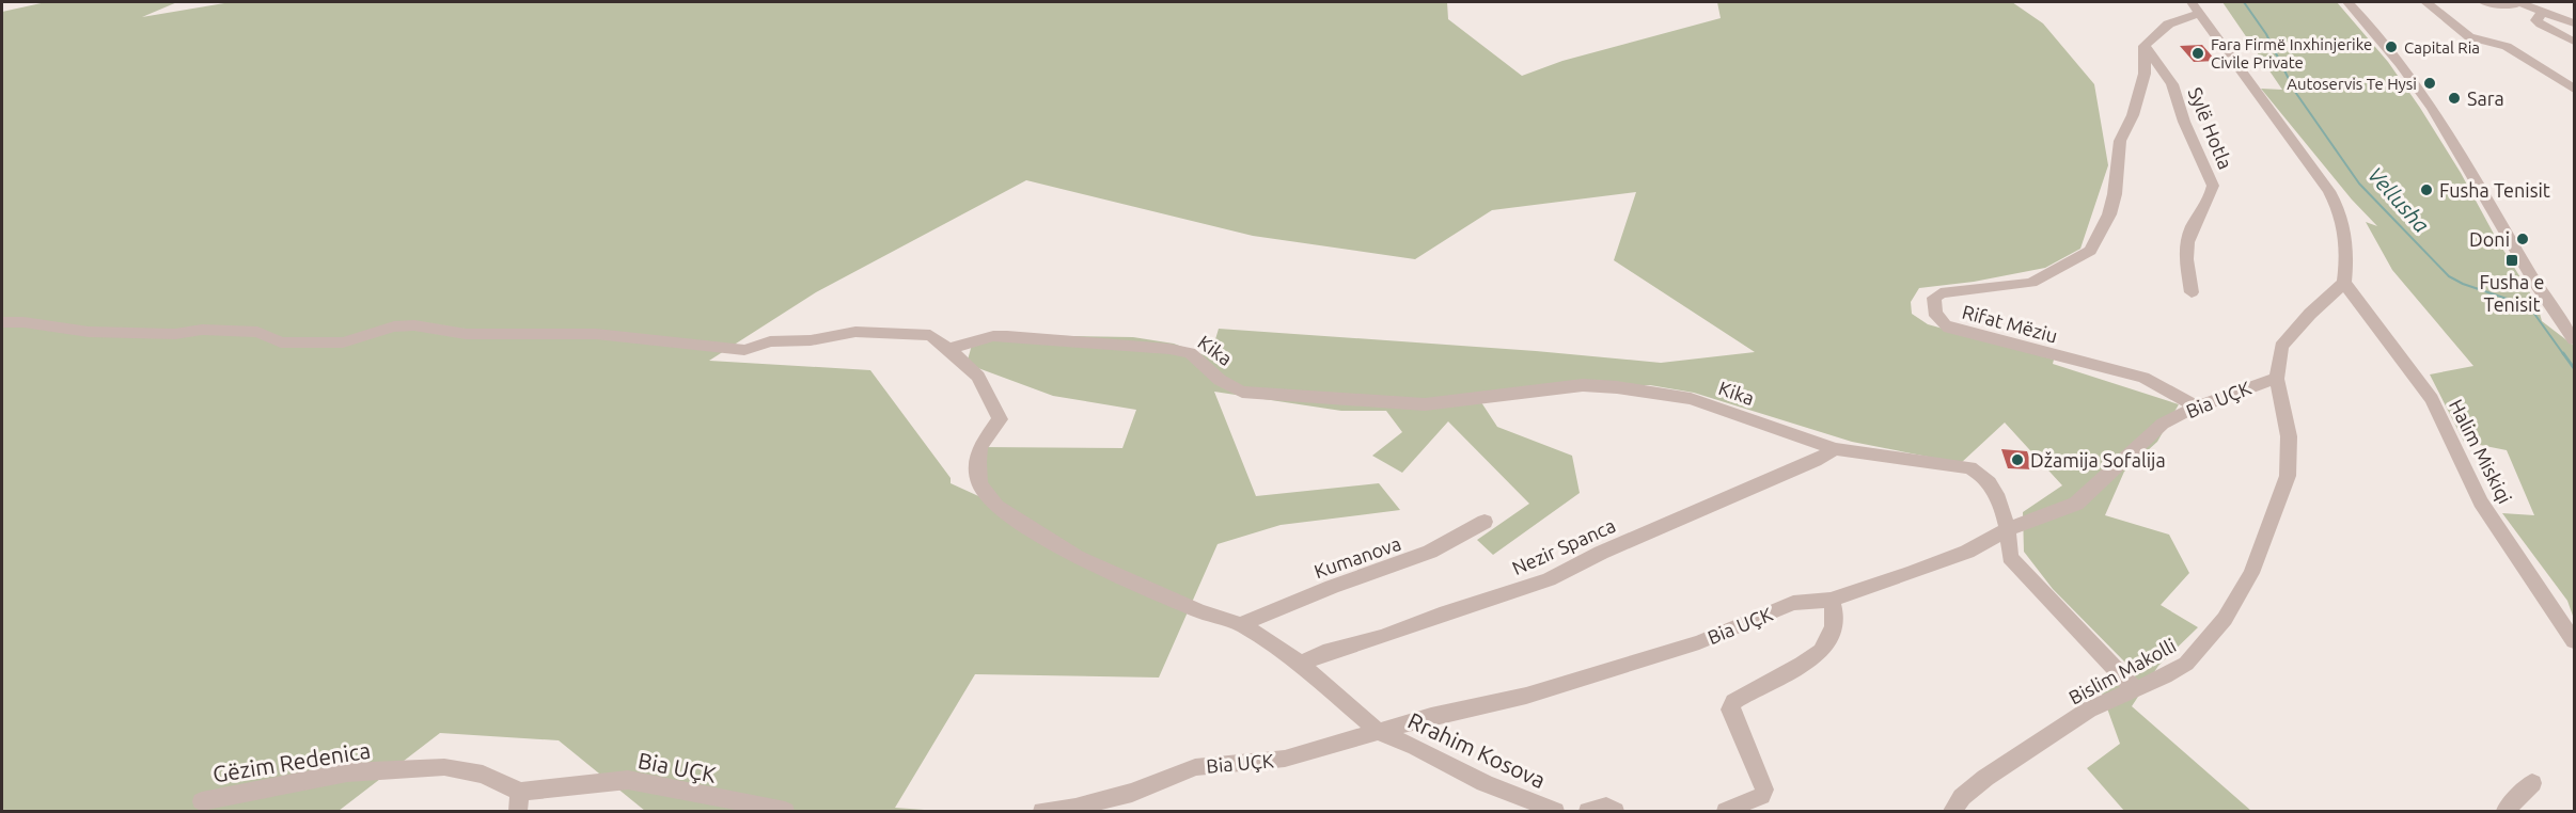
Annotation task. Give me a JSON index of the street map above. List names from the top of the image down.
{
  "streets": {
    "street": [
      "Sylë Hotla",
      "Rifat Mëziu",
      "Kika",
      "Bia UÇK",
      "Halim Miskiqi",
      "Nezir Spanca",
      "Kumanova",
      "Bislim Makolli",
      "Rrahim Kosova",
      "Gëzim Redenica"
    ]
  },
  "crossings": [
    ["Sylë Hotla", "Rifat Mëziu"],
    ["Rifat Mëziu", "Bia UÇK"],
    ["Kika", "Bia UÇK"],
    ["Kika", "Nezir Spanca"],
    ["Kika", "Bislim Makolli"],
    ["Bia UÇK", "Halim Miskiqi"],
    ["Bia UÇK", "Bislim Makolli"],
    ["Bia UÇK", "Rrahim Kosova"],
    ["Bia UÇK", "Gëzim Redenica"]
  ],
  "water": ["Vellusha"],
  "places": {
    "other": [
      "Capital Ria",
      "Fara Firmë Inxhinjerike Civile Private",
      "Autoservis Te Hysi",
      "Sara",
      "Fusha Tenisit",
      "Doni",
      "Džamija Sofalija"
    ],
    "transit": ["Fusha e Tenisit"]
  }
}
